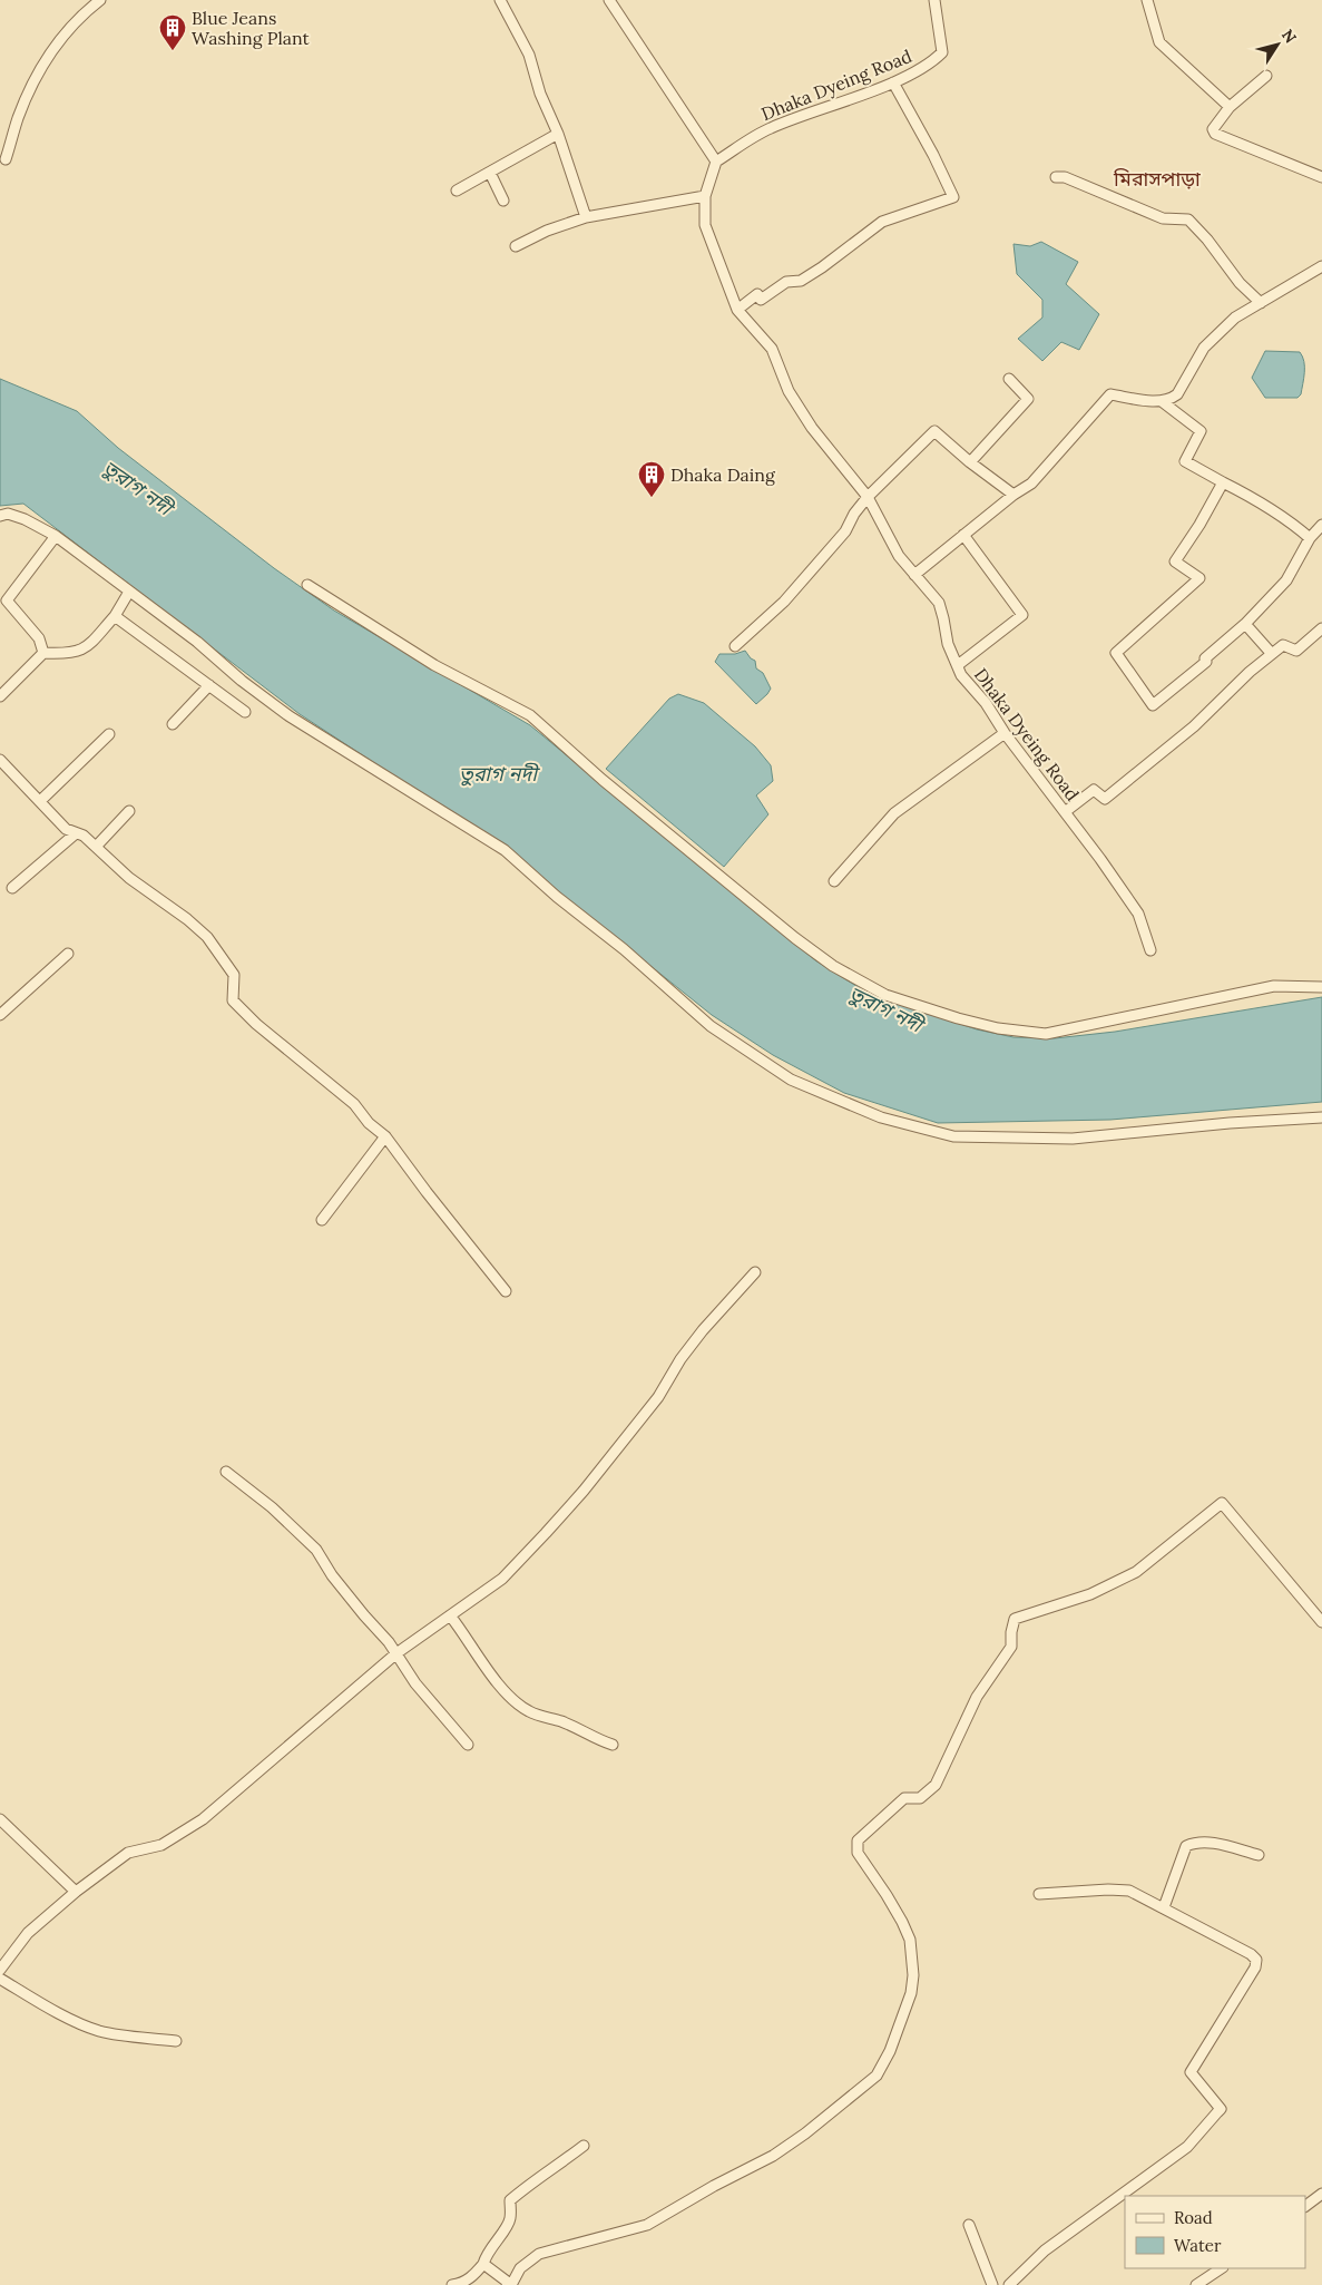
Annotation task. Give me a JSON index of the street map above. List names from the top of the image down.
{
  "streets": {
    "street": ["Dhaka Dyeing Road"]
  },
  "districts": ["মিরাসপাড়া"],
  "water": ["তুরাগ নদী"],
  "places": {
    "building": ["Blue Jeans Washing Plant", "Dhaka Daing"]
  },
  "legend": ["Road", "Water"],
  "north": "top right"
}
